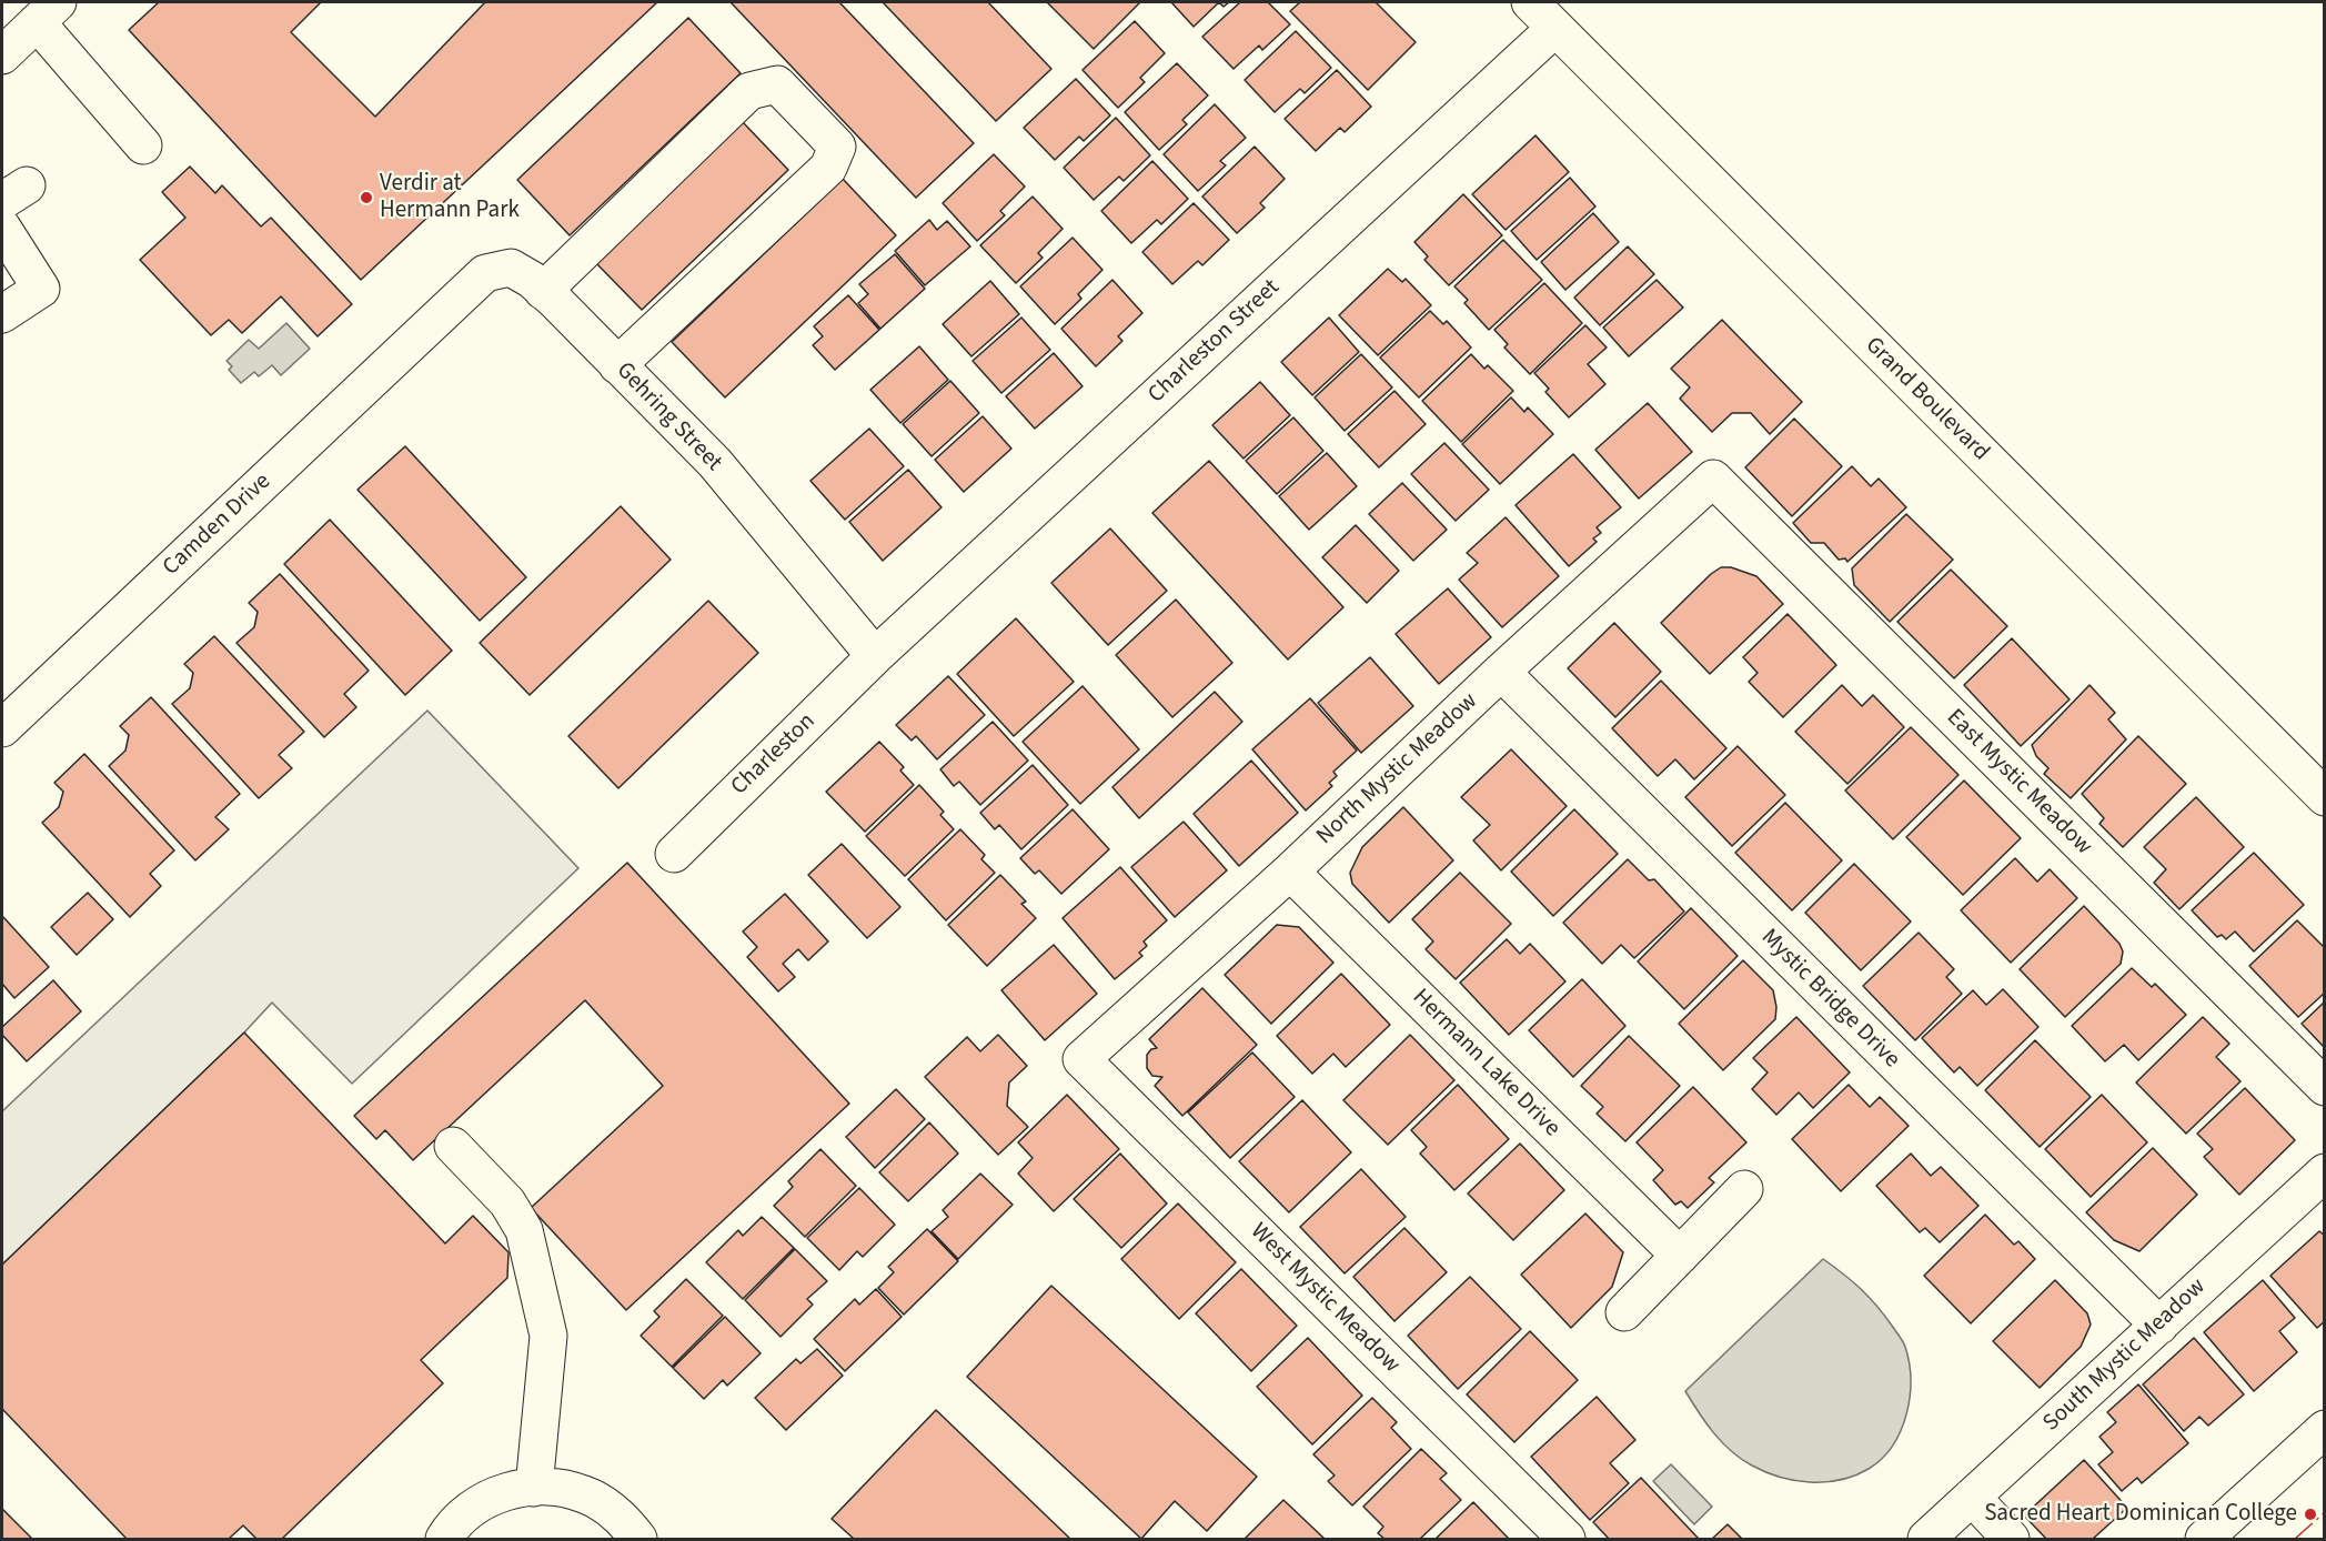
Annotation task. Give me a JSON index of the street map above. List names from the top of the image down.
{
  "streets": {
    "street": [
      "Charleston Street",
      "Grand Boulevard",
      "Gehring Street",
      "Camden Drive",
      "Charleston",
      "North Mystic Meadow",
      "East Mystic Meadow",
      "Mystic Bridge Drive",
      "Hermann Lake Drive",
      "West Mystic Meadow",
      "South Mystic Meadow"
    ]
  },
  "crossings": [
    ["Charleston Street", "Grand Boulevard"],
    ["Charleston Street", "Gehring Street"],
    ["Charleston Street", "Charleston"],
    ["Gehring Street", "Camden Drive"],
    ["Gehring Street", "Charleston"],
    ["North Mystic Meadow", "East Mystic Meadow"],
    ["North Mystic Meadow", "Mystic Bridge Drive"],
    ["North Mystic Meadow", "Hermann Lake Drive"],
    ["North Mystic Meadow", "West Mystic Meadow"],
    ["Mystic Bridge Drive", "South Mystic Meadow"]
  ],
  "places": ["Verdir at Hermann Park", "Sacred Heart Dominican College"]
}
